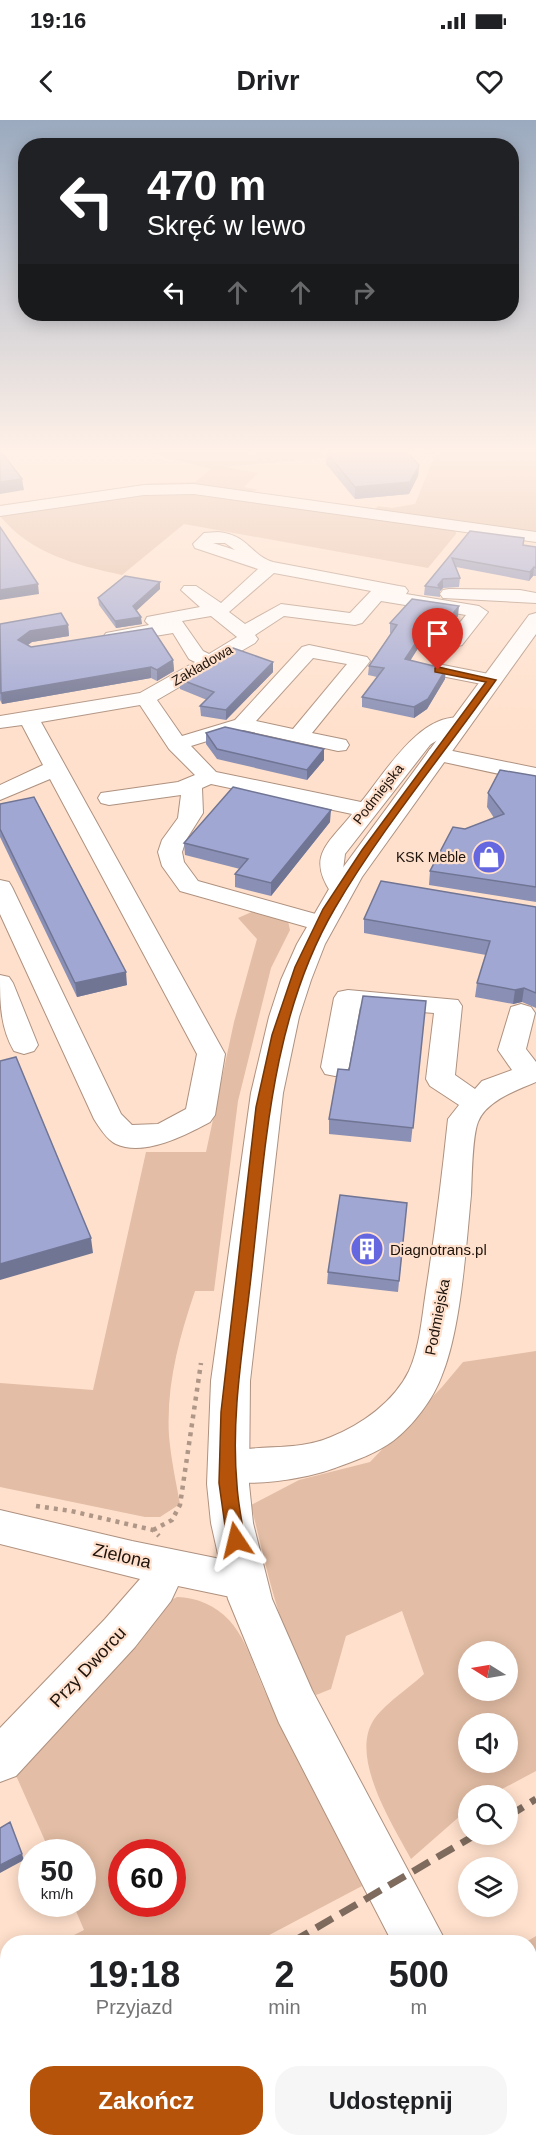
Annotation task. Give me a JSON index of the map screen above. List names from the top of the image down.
{
  "streets": {
    "main road": ["Podmiejska"],
    "street": ["Zakładowa", "Zielona", "Przy Dworcu"]
  },
  "crossings": [
    ["Podmiejska", "Zielona"],
    ["Zielona", "Przy Dworcu"]
  ],
  "places": {
    "shop": ["KSK Meble"],
    "building": ["Diagnotrans.pl"]
  },
  "north": "left",
  "page": {
    "status": "19:16",
    "header": "Drivr",
    "turn": ["470 m", "Skręć w lewo"],
    "speed": "50 km/h",
    "limit": "60",
    "eta": [
      "19:18",
      "Przyjazd",
      "2",
      "min",
      "500",
      "m"
    ],
    "buttons": ["Zakończ", "Udostępnij"]
  }
}
